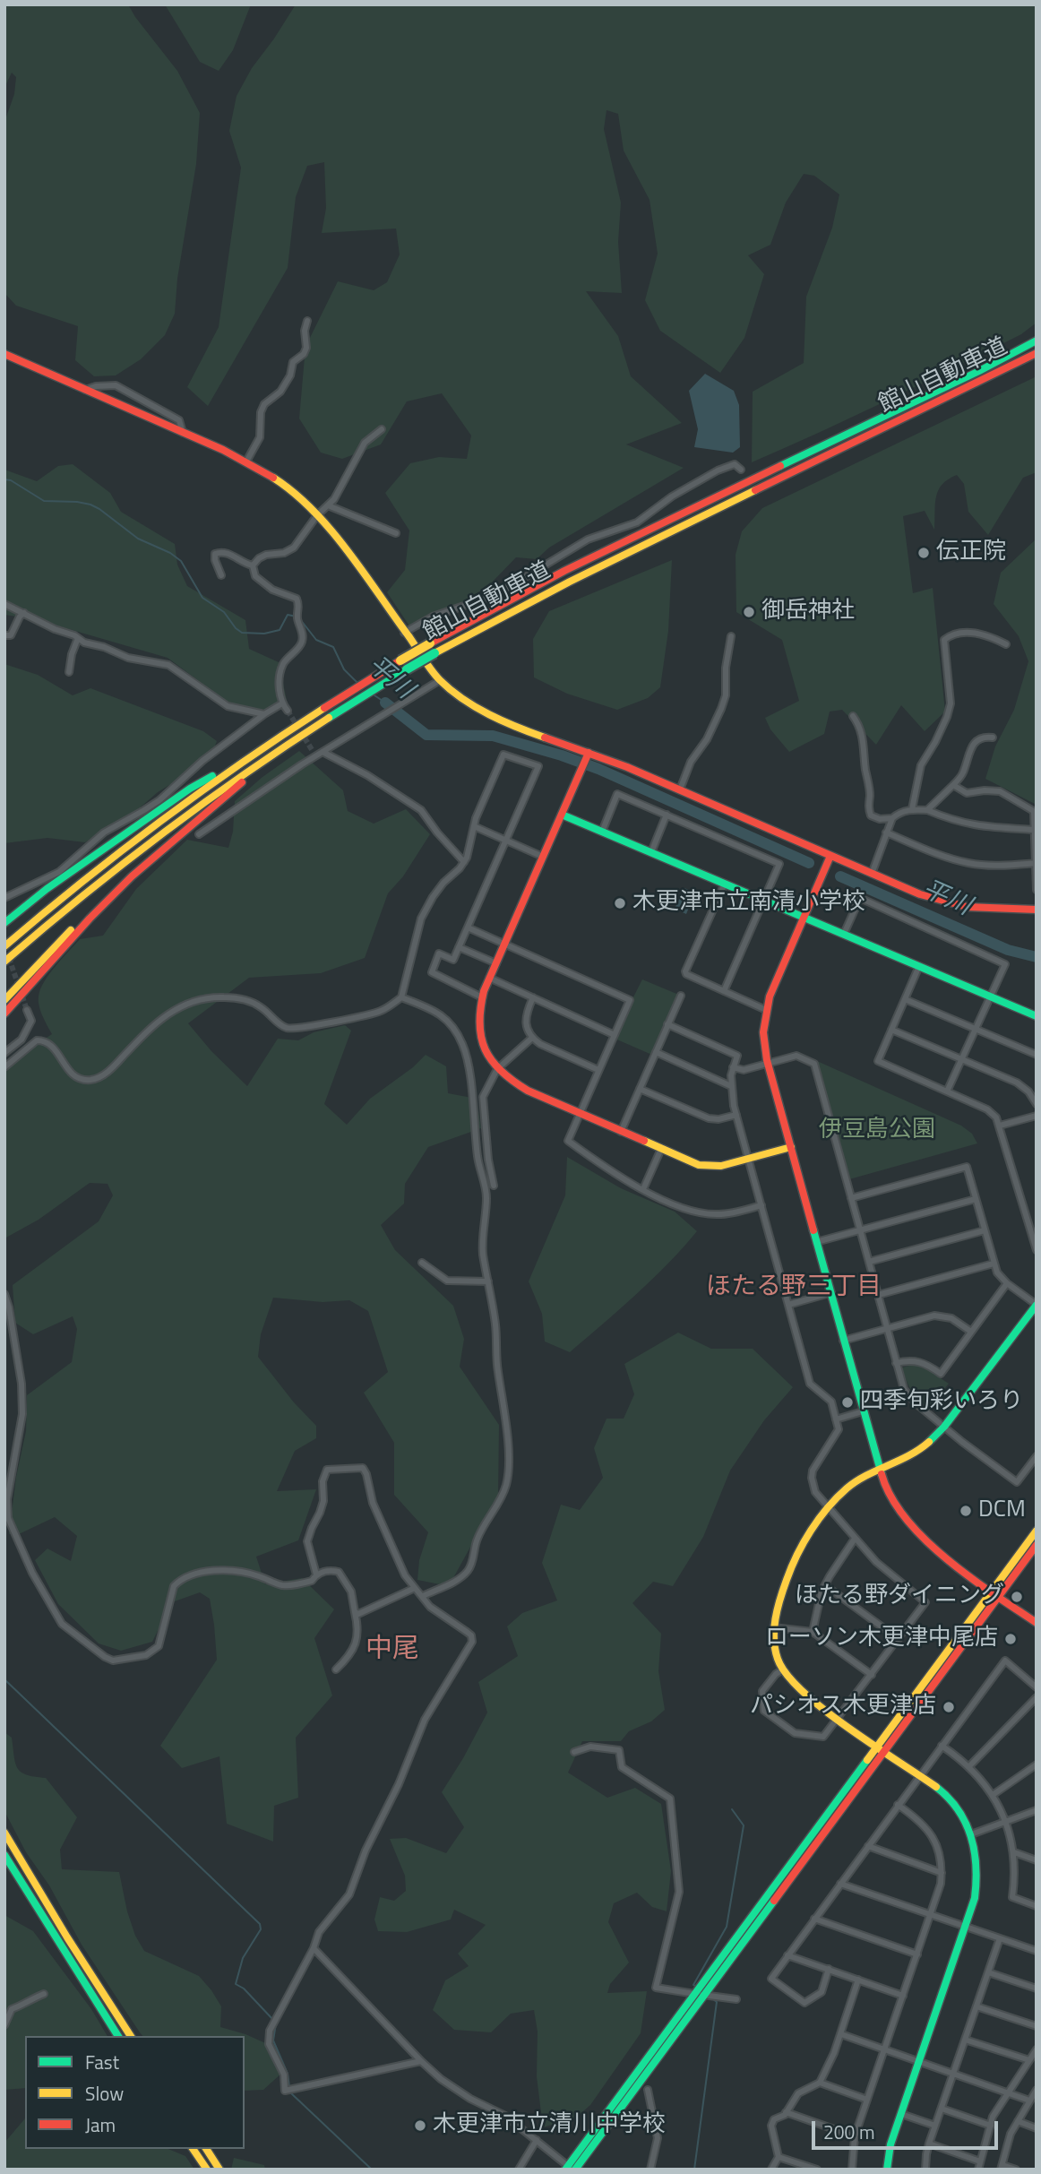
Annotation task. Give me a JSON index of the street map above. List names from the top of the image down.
{
  "streets": {
    "main road": ["館山自動車道"]
  },
  "districts": ["ほたる野三丁目", "中尾"],
  "water": ["平川"],
  "parks": ["伊豆島公園"],
  "places": [
    "伝正院",
    "御岳神社",
    "木更津市立南清小学校",
    "四季旬彩いろり",
    "DCM",
    "ほたる野ダイニング",
    "ローソン木更津中尾店",
    "パシオス木更津店",
    "木更津市立清川中学校"
  ],
  "legend": ["Fast", "Slow", "Jam"],
  "scale_bar": "200 m"
}
